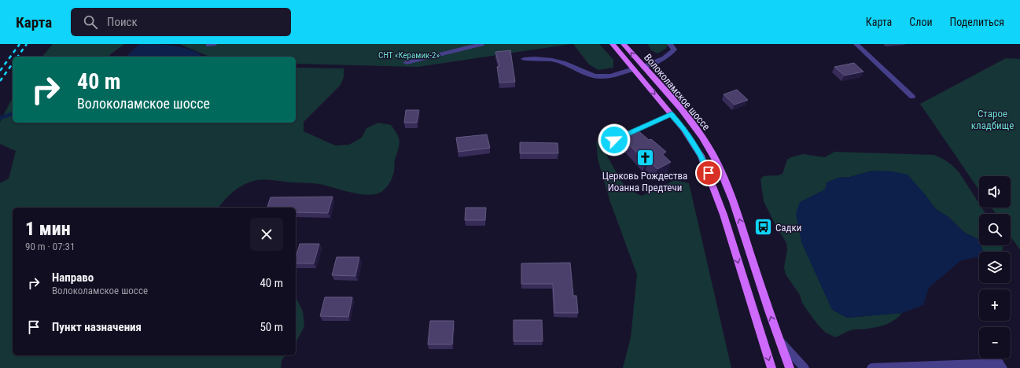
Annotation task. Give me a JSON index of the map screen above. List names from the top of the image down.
{
  "streets": {
    "main road": ["Волоколамское шоссе"]
  },
  "parks": ["СНТ «Керамик-2»", "Старое кладбище"],
  "places": {
    "church": ["Церковь Рождества Иоанна Предтечи"],
    "bus stop": ["Садки"]
  },
  "page": {
    "header": "Карта",
    "search": "Поиск",
    "nav": ["Карта", "Слои", "Поделиться"],
    "turn": ["40 m", "Волоколамское шоссе"],
    "map_buttons": ["+", "−"],
    "heading": ["1 мин", "90 m · 07:31"],
    "list": [
      {
        "name": "Направо",
        "note": "Волоколамское шоссе",
        "value": "40 m"
      },
      {
        "name": "Пункт назначения",
        "value": "50 m"
      }
    ]
  }
}
